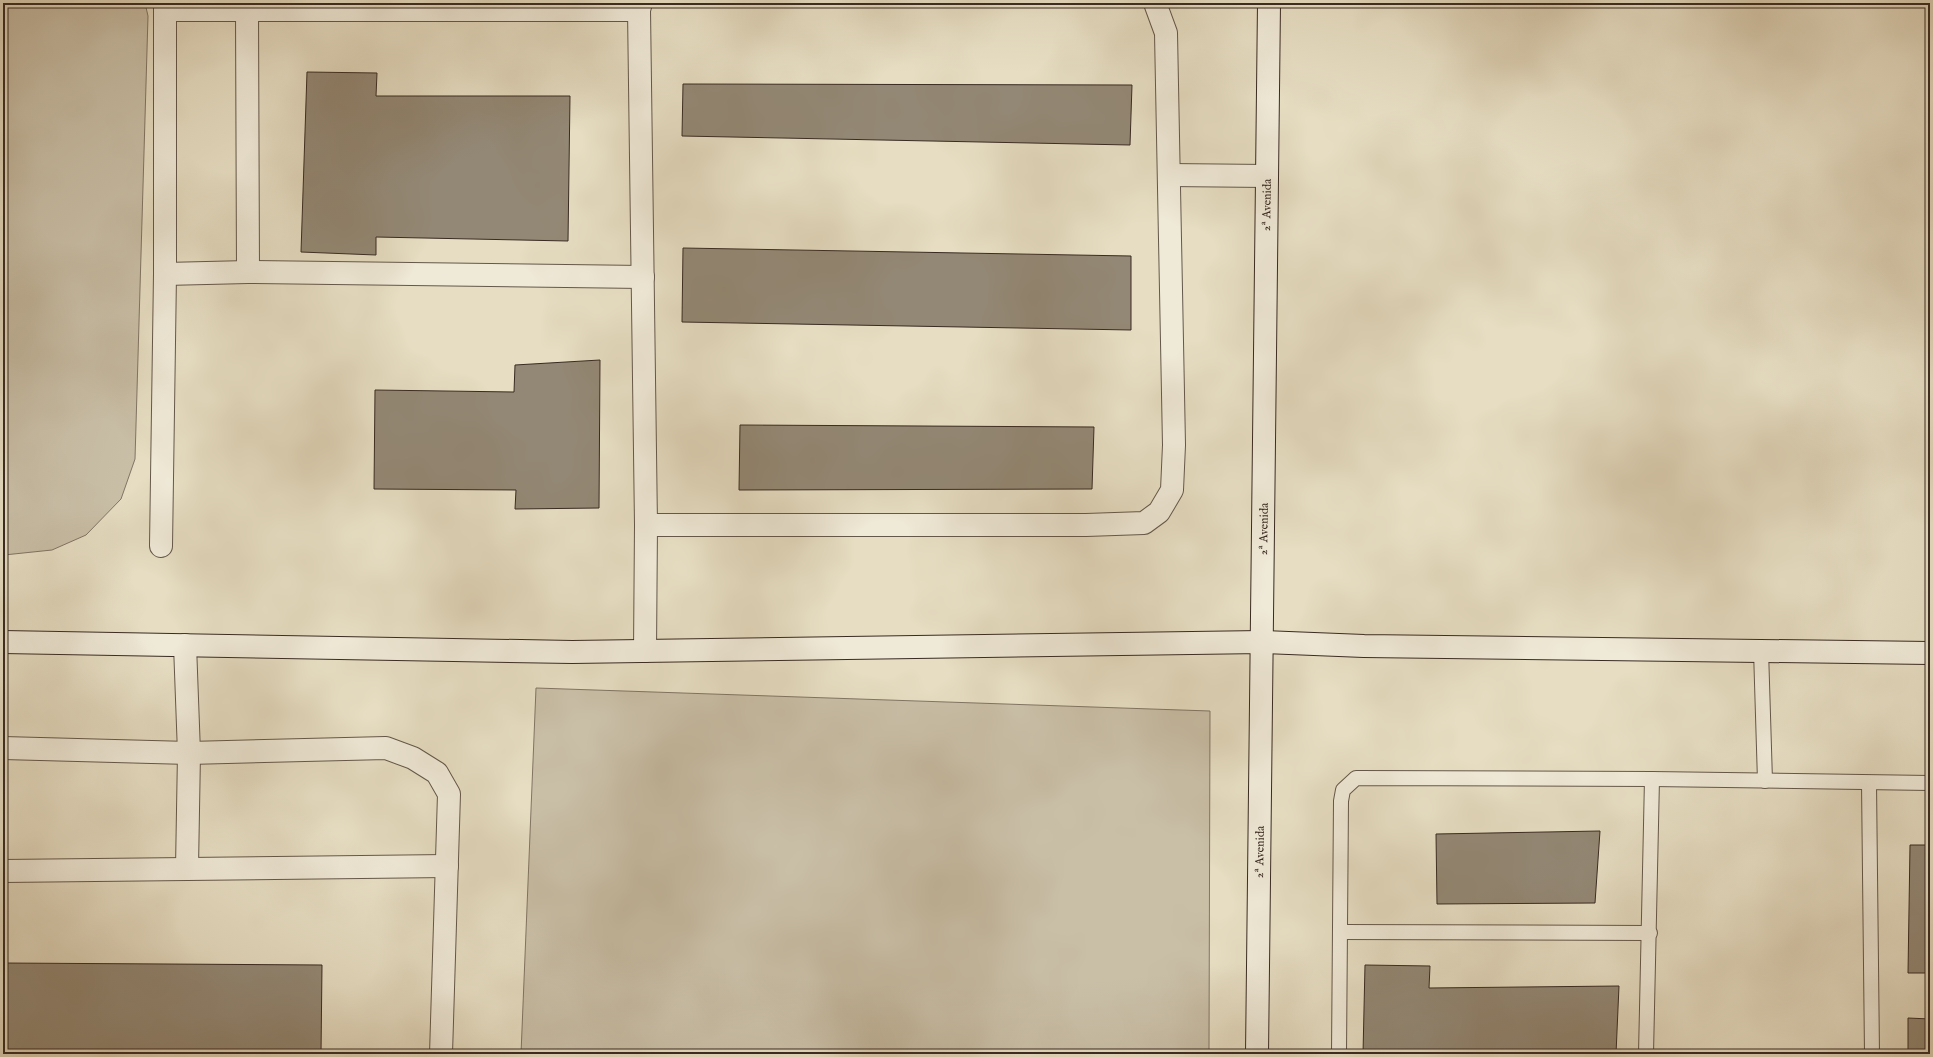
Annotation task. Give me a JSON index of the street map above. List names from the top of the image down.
{
  "streets": {
    "street": ["2ª Avenida"]
  }
}
